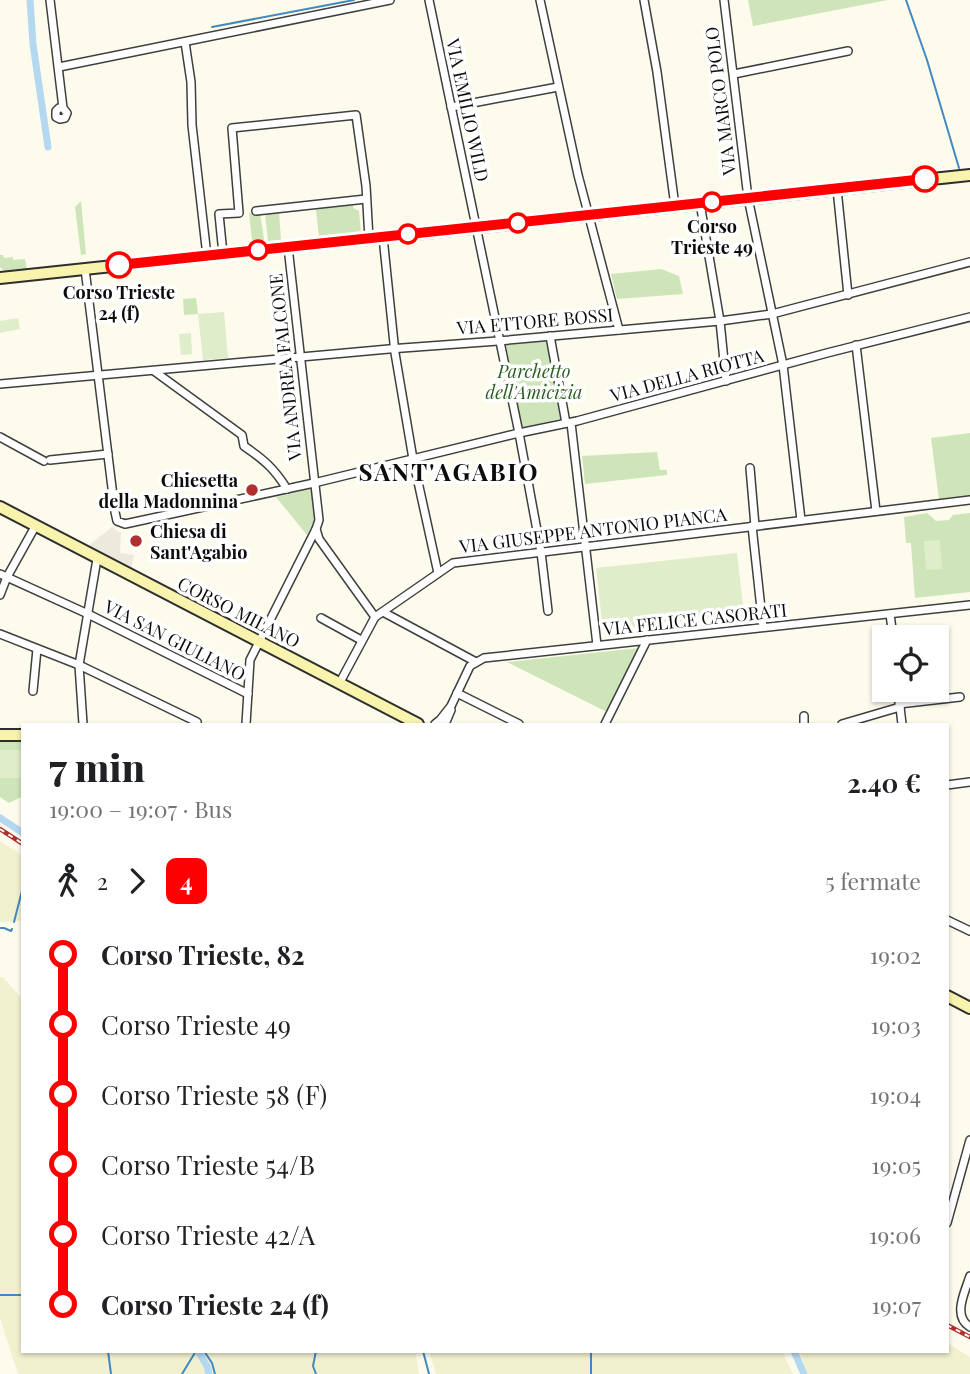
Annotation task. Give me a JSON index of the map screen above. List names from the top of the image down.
{
  "streets": {
    "main road": ["CORSO MILANO"],
    "street": [
      "VIA MARCO POLO",
      "VIA EMILIO WILD",
      "VIA ETTORE BOSSI",
      "VIA ANDREA FALCONE",
      "VIA DELLA RIOTTA",
      "VIA GIUSEPPE ANTONIO PIANCA",
      "VIA FELICE CASORATI",
      "VIA SAN GIULIANO"
    ]
  },
  "crossings": [
    ["VIA MARCO POLO", "VIA ETTORE BOSSI"],
    ["VIA MARCO POLO", "VIA DELLA RIOTTA"],
    ["VIA MARCO POLO", "VIA GIUSEPPE ANTONIO PIANCA"],
    ["VIA EMILIO WILD", "VIA ETTORE BOSSI"],
    ["VIA EMILIO WILD", "VIA DELLA RIOTTA"],
    ["VIA EMILIO WILD", "VIA GIUSEPPE ANTONIO PIANCA"],
    ["VIA ETTORE BOSSI", "VIA ANDREA FALCONE"],
    ["VIA ANDREA FALCONE", "VIA DELLA RIOTTA"]
  ],
  "districts": ["SANT'AGABIO"],
  "parks": ["Parchetto dell'Amicizia"],
  "places": [
    "Corso Trieste 49",
    "Corso Trieste 24 (f)",
    "Chiesetta della Madonnina",
    "Chiesa di Sant'Agabio"
  ],
  "lines": ["bus line 4"],
  "page": {
    "heading": ["7 min", "19:00 – 19:07 · Bus", "2.40 €"],
    "legs": ["2", "4", "5 fermate"],
    "list": [
      {
        "name": "Corso Trieste, 82",
        "value": "19:02"
      },
      {
        "name": "Corso Trieste 49",
        "value": "19:03"
      },
      {
        "name": "Corso Trieste 58 (F)",
        "value": "19:04"
      },
      {
        "name": "Corso Trieste 54/B",
        "value": "19:05"
      },
      {
        "name": "Corso Trieste 42/A",
        "value": "19:06"
      },
      {
        "name": "Corso Trieste 24 (f)",
        "value": "19:07"
      }
    ]
  }
}
